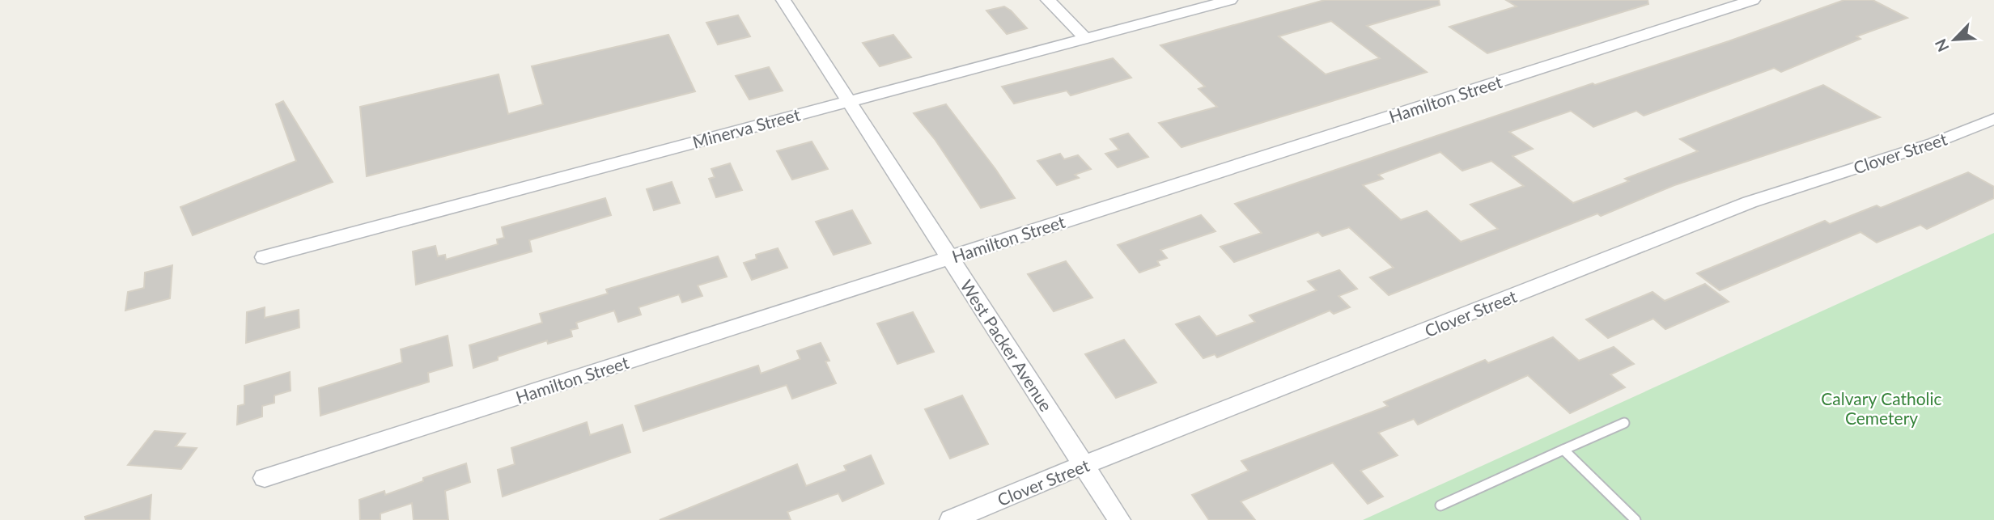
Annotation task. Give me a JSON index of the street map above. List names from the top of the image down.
{
  "streets": {
    "street": [
      "Hamilton Street",
      "Minerva Street",
      "Clover Street",
      "West Packer Avenue"
    ]
  },
  "crossings": [
    ["Hamilton Street", "West Packer Avenue"],
    ["Minerva Street", "West Packer Avenue"],
    ["Clover Street", "West Packer Avenue"]
  ],
  "parks": ["Calvary Catholic Cemetery"],
  "north": "bottom left"
}
